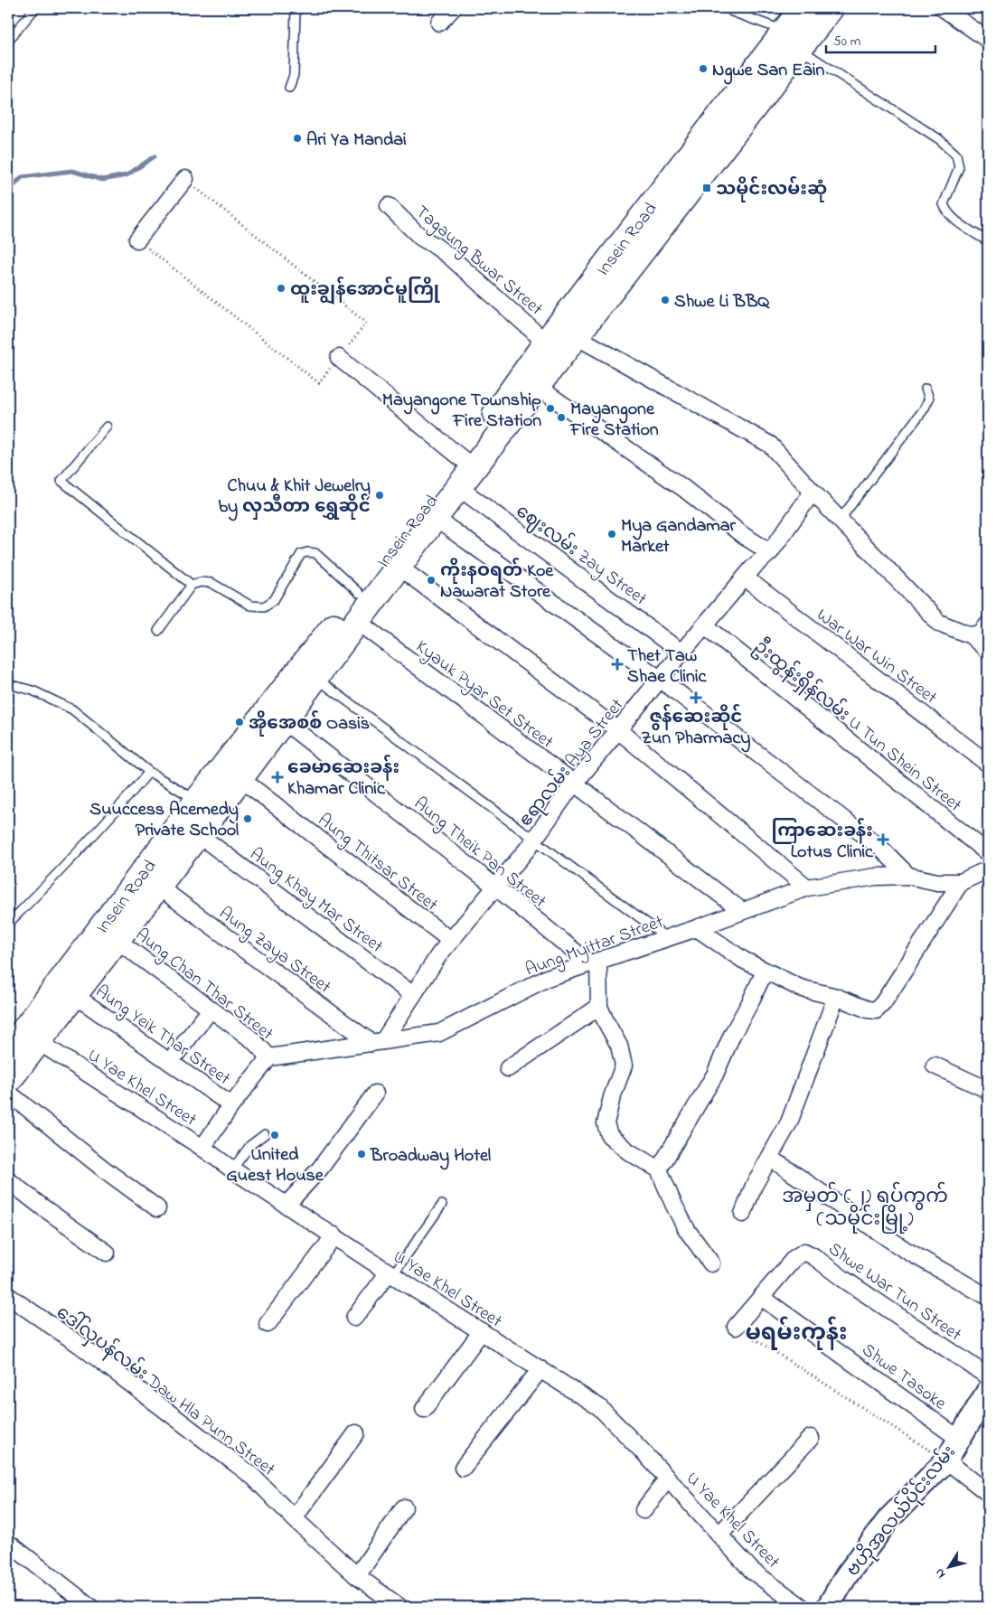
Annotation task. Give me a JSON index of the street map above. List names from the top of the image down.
{
  "streets": {
    "main road": ["Insein Road"],
    "street": [
      "Tagaung Bwar Street",
      "ဈေးလမ်း Zay Street",
      "War War Win Street",
      "Kyauk Pyar Set Street",
      "ဦးထွန်းရှိန်လမ်း U Tun Shein Street",
      "ဧရာလမ်း Aya Street",
      "Aung Theik Pan Street",
      "Aung Thitsar Street",
      "Aung Khay Mar Street",
      "Aung Myittar Street",
      "Aung Zaya Street",
      "Aung Chan Thar Street",
      "Aung Yeik Thar Street",
      "U Yae Khel Street",
      "Shwe War Tun Street",
      "Shwe Tasoke",
      "ဒေါ်လှပန်လမ်း Daw Hla Punn Street",
      "ဗဟိုအလယ်ပိုင်းလမ်း"
    ]
  },
  "crossings": [
    ["Insein Road", "Tagaung Bwar Street"],
    ["Insein Road", "ဈေးလမ်း Zay Street"],
    ["Insein Road", "Kyauk Pyar Set Street"],
    ["Insein Road", "Aung Theik Pan Street"],
    ["Insein Road", "Aung Thitsar Street"],
    ["Insein Road", "Aung Khay Mar Street"],
    ["Insein Road", "Aung Zaya Street"],
    ["Insein Road", "Aung Chan Thar Street"],
    ["Insein Road", "Aung Yeik Thar Street"],
    ["Insein Road", "U Yae Khel Street"],
    ["ဈေးလမ်း Zay Street", "ဧရာလမ်း Aya Street"],
    ["War War Win Street", "ဧရာလမ်း Aya Street"],
    ["Kyauk Pyar Set Street", "ဧရာလမ်း Aya Street"],
    ["Kyauk Pyar Set Street", "Aung Myittar Street"],
    ["ဦးထွန်းရှိန်လမ်း U Tun Shein Street", "ဧရာလမ်း Aya Street"],
    ["ဧရာလမ်း Aya Street", "Aung Theik Pan Street"],
    ["ဧရာလမ်း Aya Street", "Aung Thitsar Street"],
    ["ဧရာလမ်း Aya Street", "Aung Khay Mar Street"],
    ["ဧရာလမ်း Aya Street", "Aung Myittar Street"],
    ["ဧရာလမ်း Aya Street", "Aung Zaya Street"],
    ["Aung Theik Pan Street", "Aung Myittar Street"],
    ["Aung Myittar Street", "Aung Zaya Street"],
    ["Aung Myittar Street", "Aung Chan Thar Street"],
    ["Shwe War Tun Street", "Shwe Tasoke"],
    ["Shwe Tasoke", "ဗဟိုအလယ်ပိုင်းလမ်း"]
  ],
  "districts": ["အမှတ် (၂) ရပ်ကွက် (သမိုင်းမြို့)", "မရမ်းကုန်း"],
  "places": {
    "other": [
      "Ngwe San Eain",
      "Ari Ya Mandai",
      "ထူးချွန်အောင်မူကြို",
      "Shwe Li BBQ",
      "Mayangone Township Fire Station",
      "Mayangone Fire Station",
      "Chuu & Khit Jewelry by လှသီတာ ရွှေဆိုင်",
      "Mya Gandamar Market",
      "ကိုးနဝရတ် Koe Nawarat Store",
      "အိုအေစစ် Oasis",
      "Suuccess Acemedy Private School",
      "United Guest House",
      "Broadway Hotel"
    ],
    "transit": ["သမိုင်းလမ်းဆုံ"],
    "health": [
      "Thet Taw Shae Clinic",
      "ဇွန်ဆေးဆိုင် Zun Pharmacy",
      "ခေမာဆေးခန်း Khamar Clinic",
      "ကြာဆေးခန်း Lotus Clinic"
    ]
  },
  "scale_bar": "50 m",
  "north": "bottom left"
}
